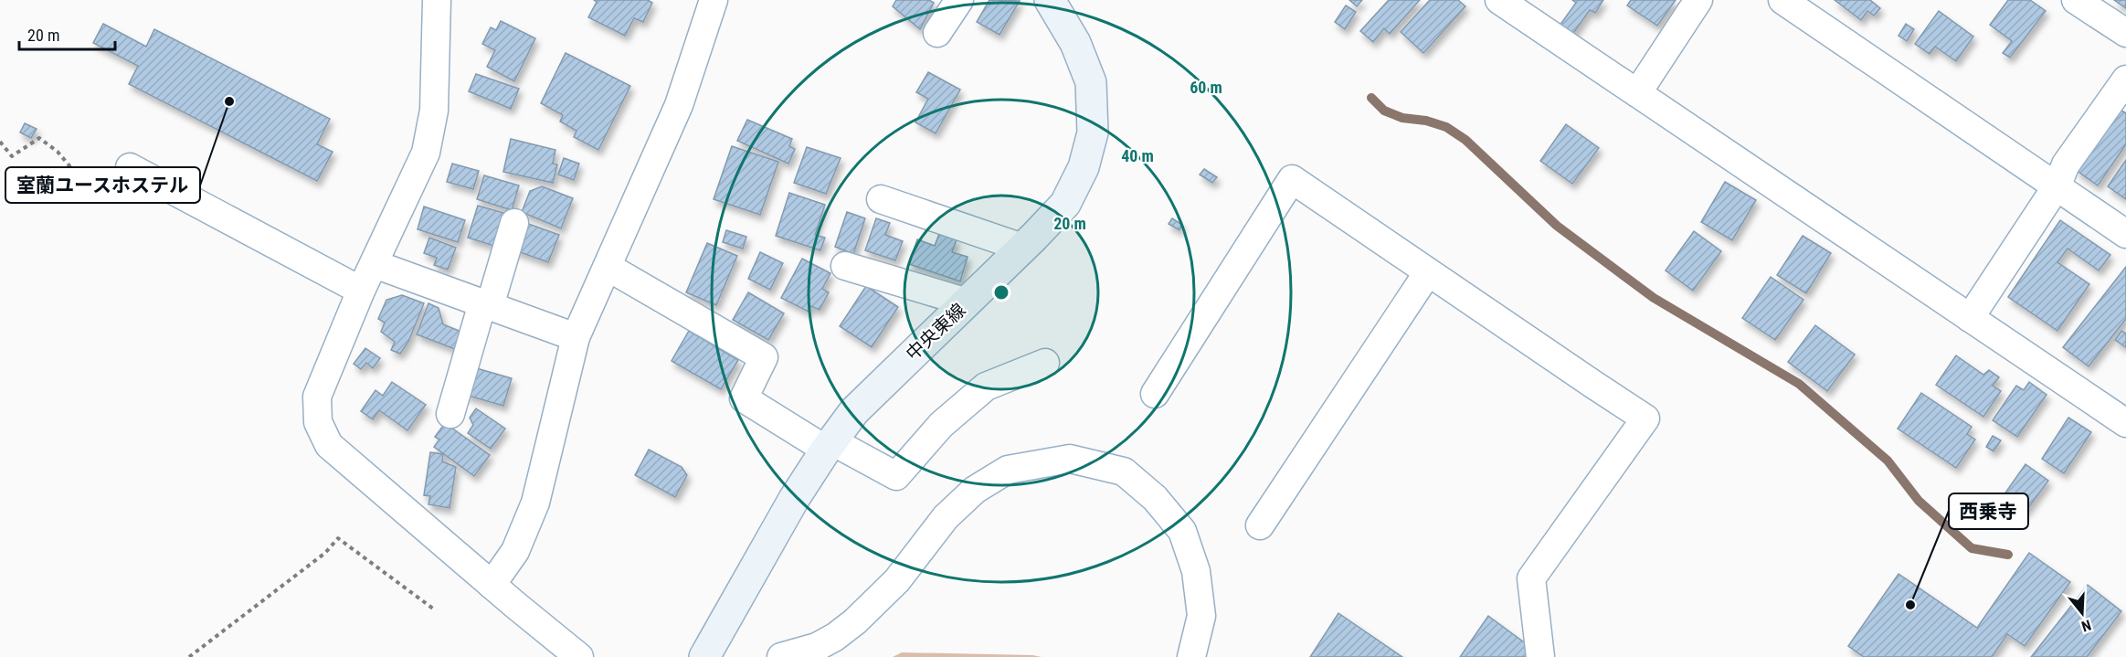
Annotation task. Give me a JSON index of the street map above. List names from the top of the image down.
{
  "streets": {
    "main road": ["中央東線"]
  },
  "places": ["室蘭ユースホステル", "西乗寺"],
  "scale_bar": "20 m",
  "north": "bottom",
  "rings": ["60 m", "40 m", "20 m"]
}
